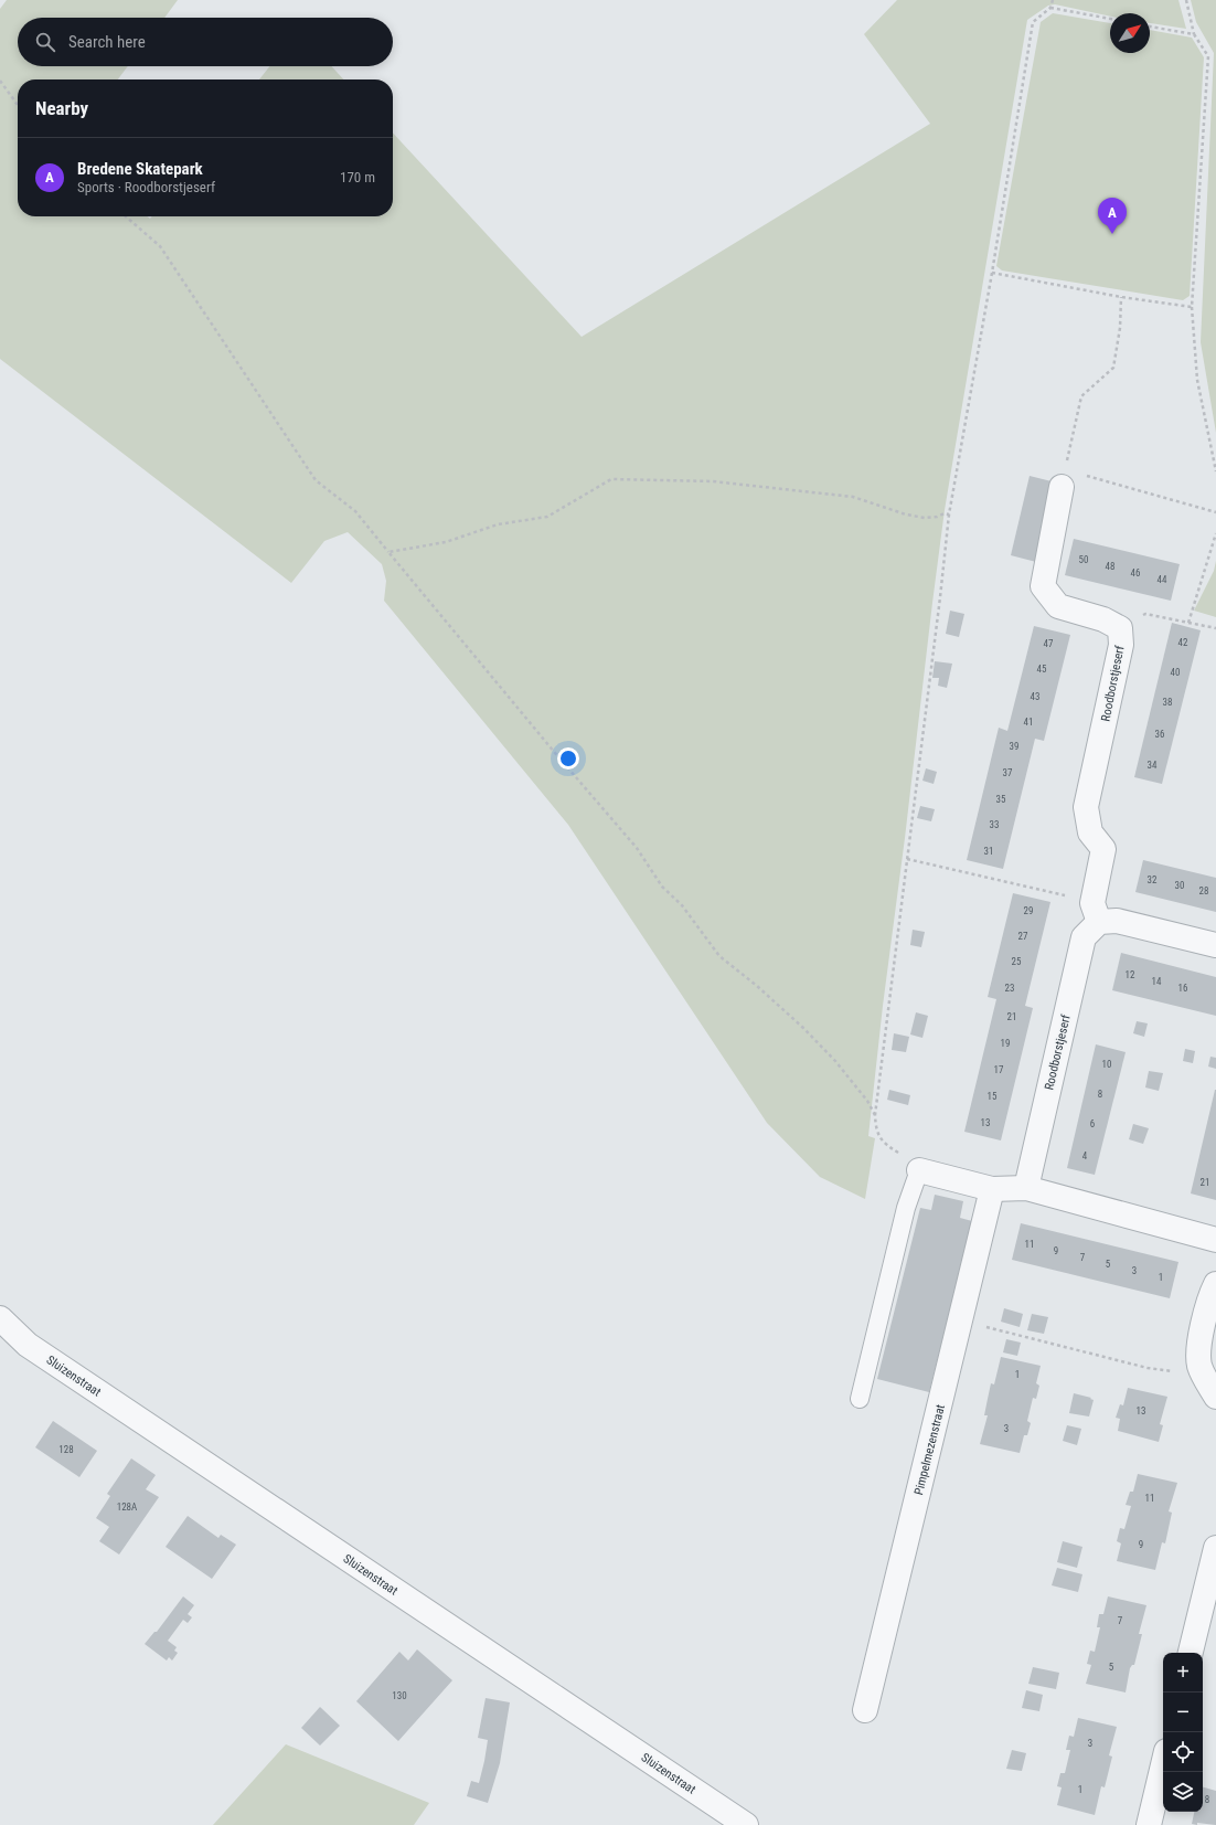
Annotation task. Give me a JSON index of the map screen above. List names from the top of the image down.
{
  "streets": {
    "street": ["Roodborstjeserf", "Sluizenstraat", "Pimpelmezenstraat"]
  },
  "house_numbers": [
    "50",
    "48",
    "46",
    "44",
    "42",
    "47",
    "45",
    "40",
    "43",
    "38",
    "41",
    "36",
    "39",
    "34",
    "37",
    "35",
    "33",
    "31",
    "32",
    "30",
    "28",
    "29",
    "27",
    "25",
    "12",
    "14",
    "23",
    "16",
    "21",
    "19",
    "10",
    "17",
    "8",
    "15",
    "13",
    "6",
    "4",
    "21",
    "11",
    "9",
    "7",
    "5",
    "3",
    "1",
    "1",
    "13",
    "3",
    "128",
    "11",
    "128A",
    "9",
    "7",
    "5",
    "130",
    "3",
    "1",
    "8"
  ],
  "north": "top right",
  "page": {
    "search": "Search here",
    "heading": "Nearby",
    "list": [
      {
        "mark": "A",
        "name": "Bredene Skatepark",
        "note": "Sports · Roodborstjeserf",
        "value": "170 m"
      }
    ],
    "pins": "A",
    "map_buttons": ["+", "−"]
  }
}
